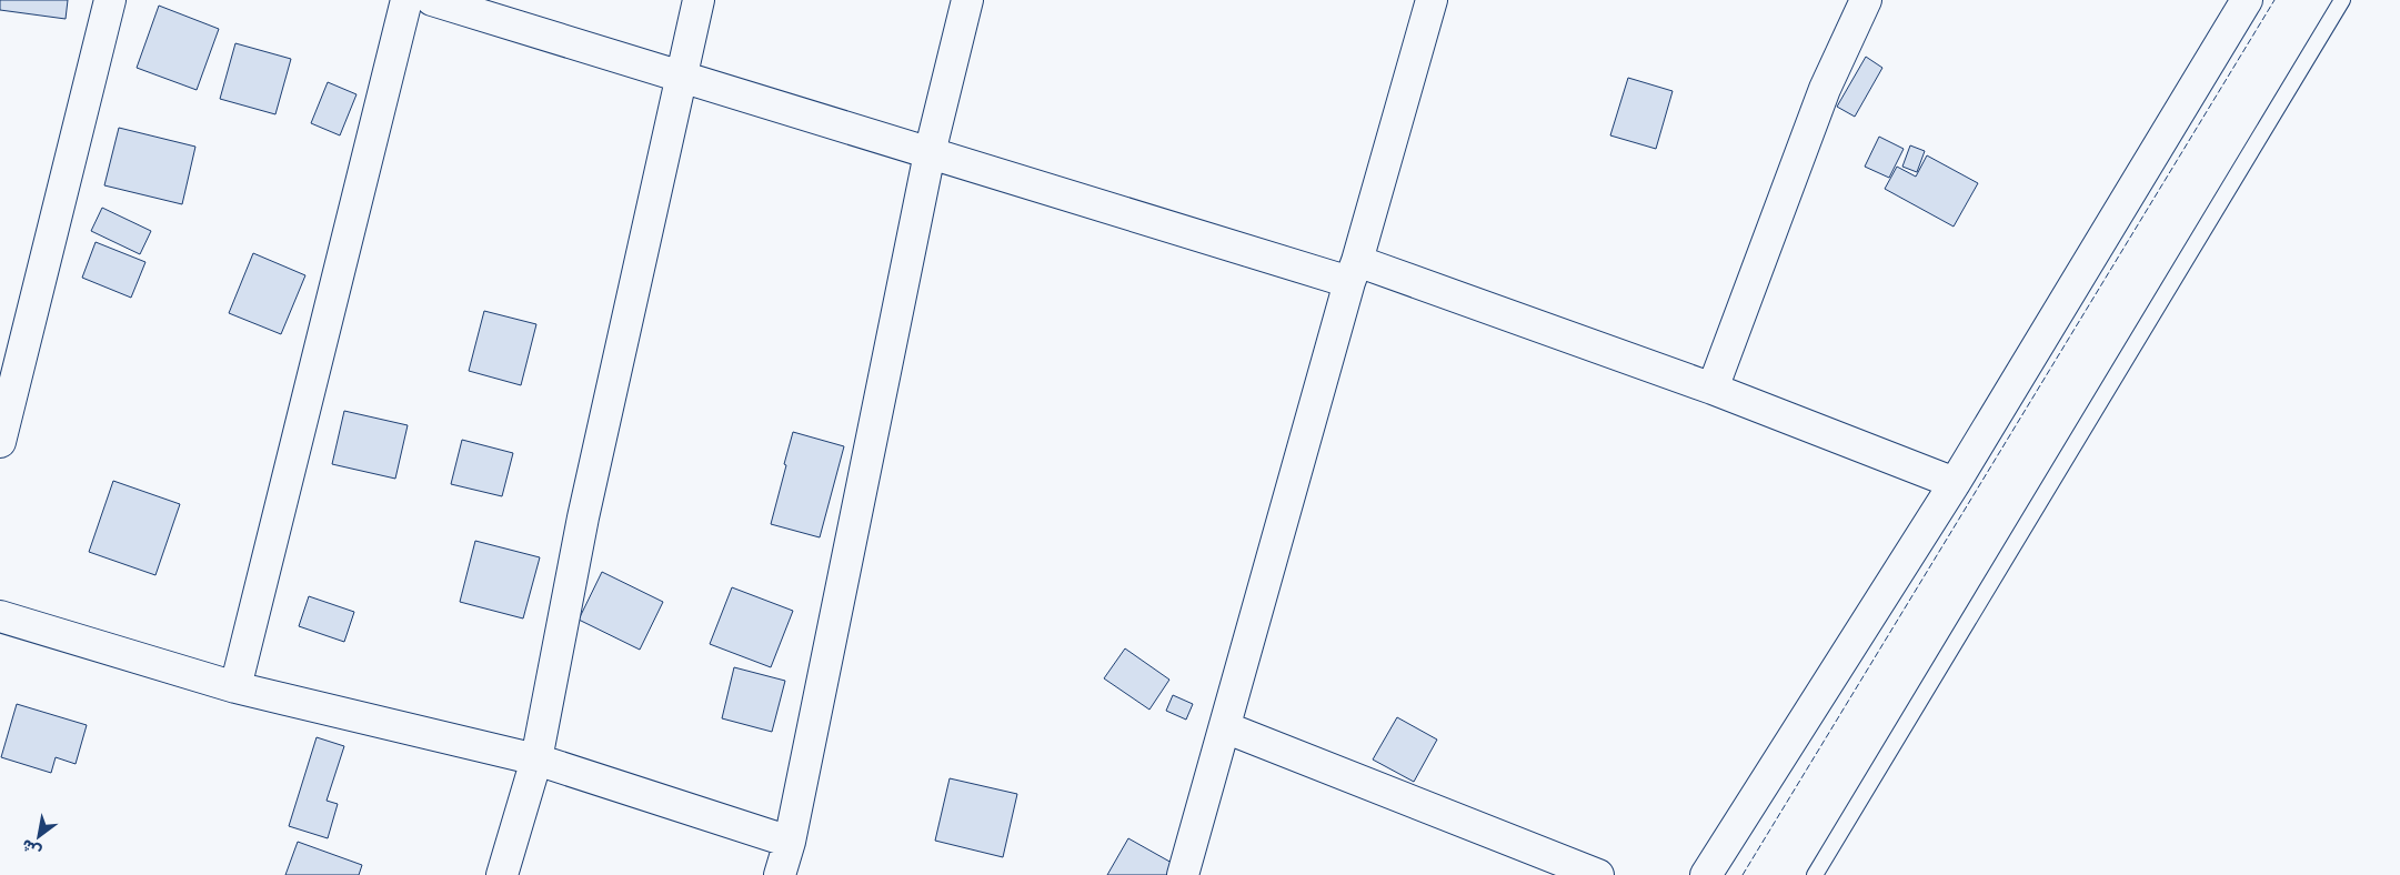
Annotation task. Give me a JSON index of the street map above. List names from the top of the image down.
{
  "north": "bottom left"
}
